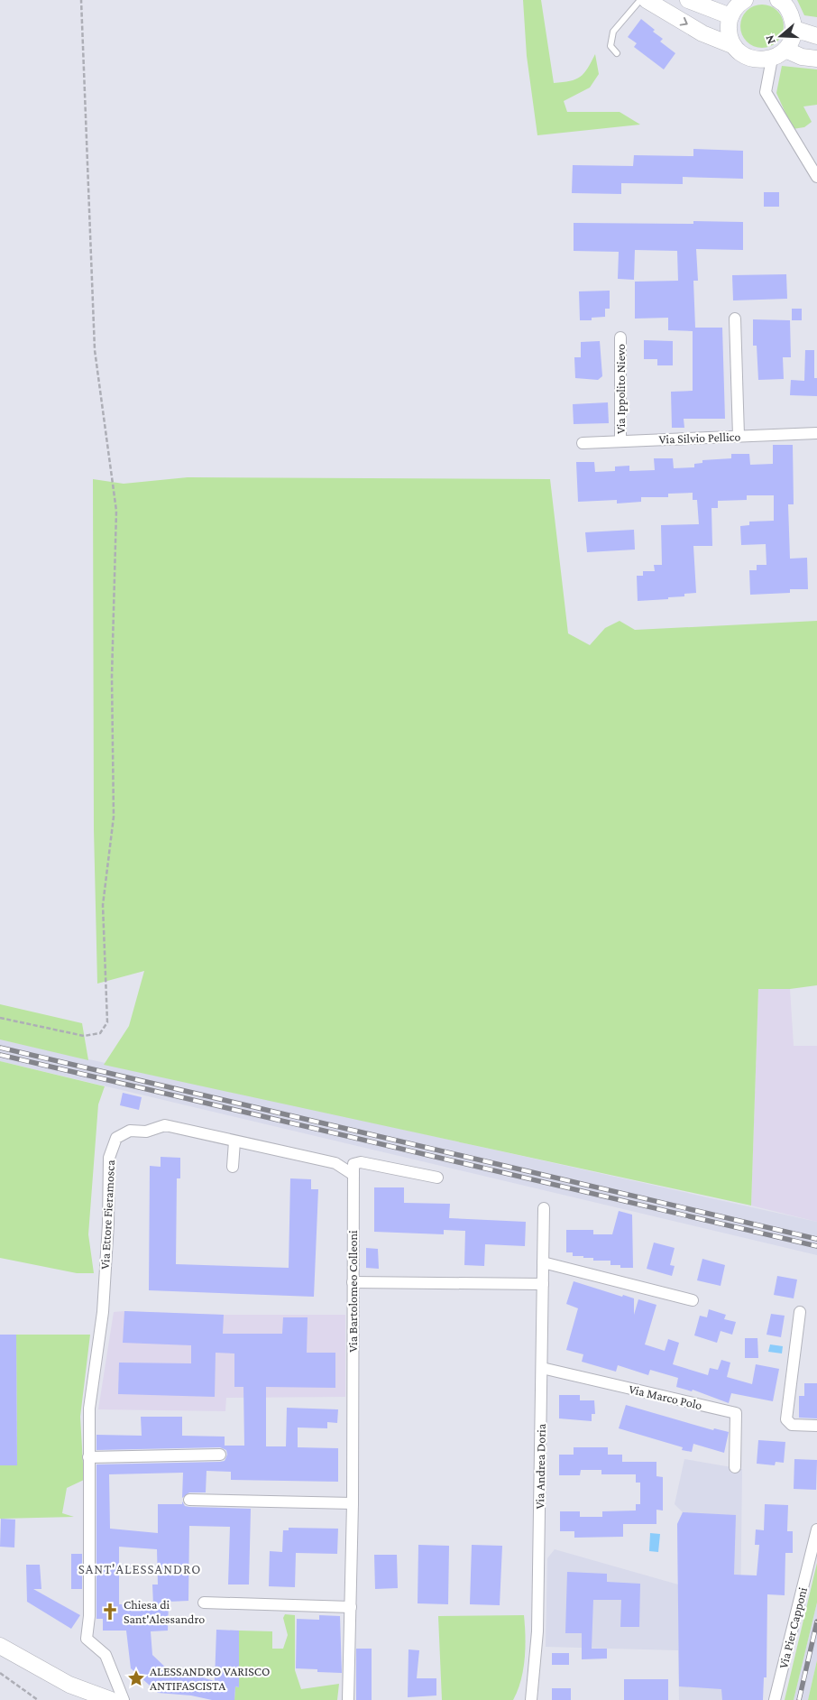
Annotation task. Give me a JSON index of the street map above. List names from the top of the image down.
{
  "streets": {
    "street": [
      "Via Ippolito Nievo",
      "Via Silvio Pellico",
      "Via Ettore Fieramosca",
      "Via Bartolomeo Colleoni",
      "Via Marco Polo",
      "Via Andrea Doria",
      "Via Pier Capponi"
    ]
  },
  "crossings": [
    ["Via Ippolito Nievo", "Via Silvio Pellico"],
    ["Via Ettore Fieramosca", "Via Bartolomeo Colleoni"],
    ["Via Marco Polo", "Via Andrea Doria"]
  ],
  "districts": ["SANT'ALESSANDRO"],
  "places": {
    "church": ["Chiesa di Sant'Alessandro"],
    "place": ["ALESSANDRO VARISCO ANTIFASCISTA"]
  },
  "north": "left"
}
